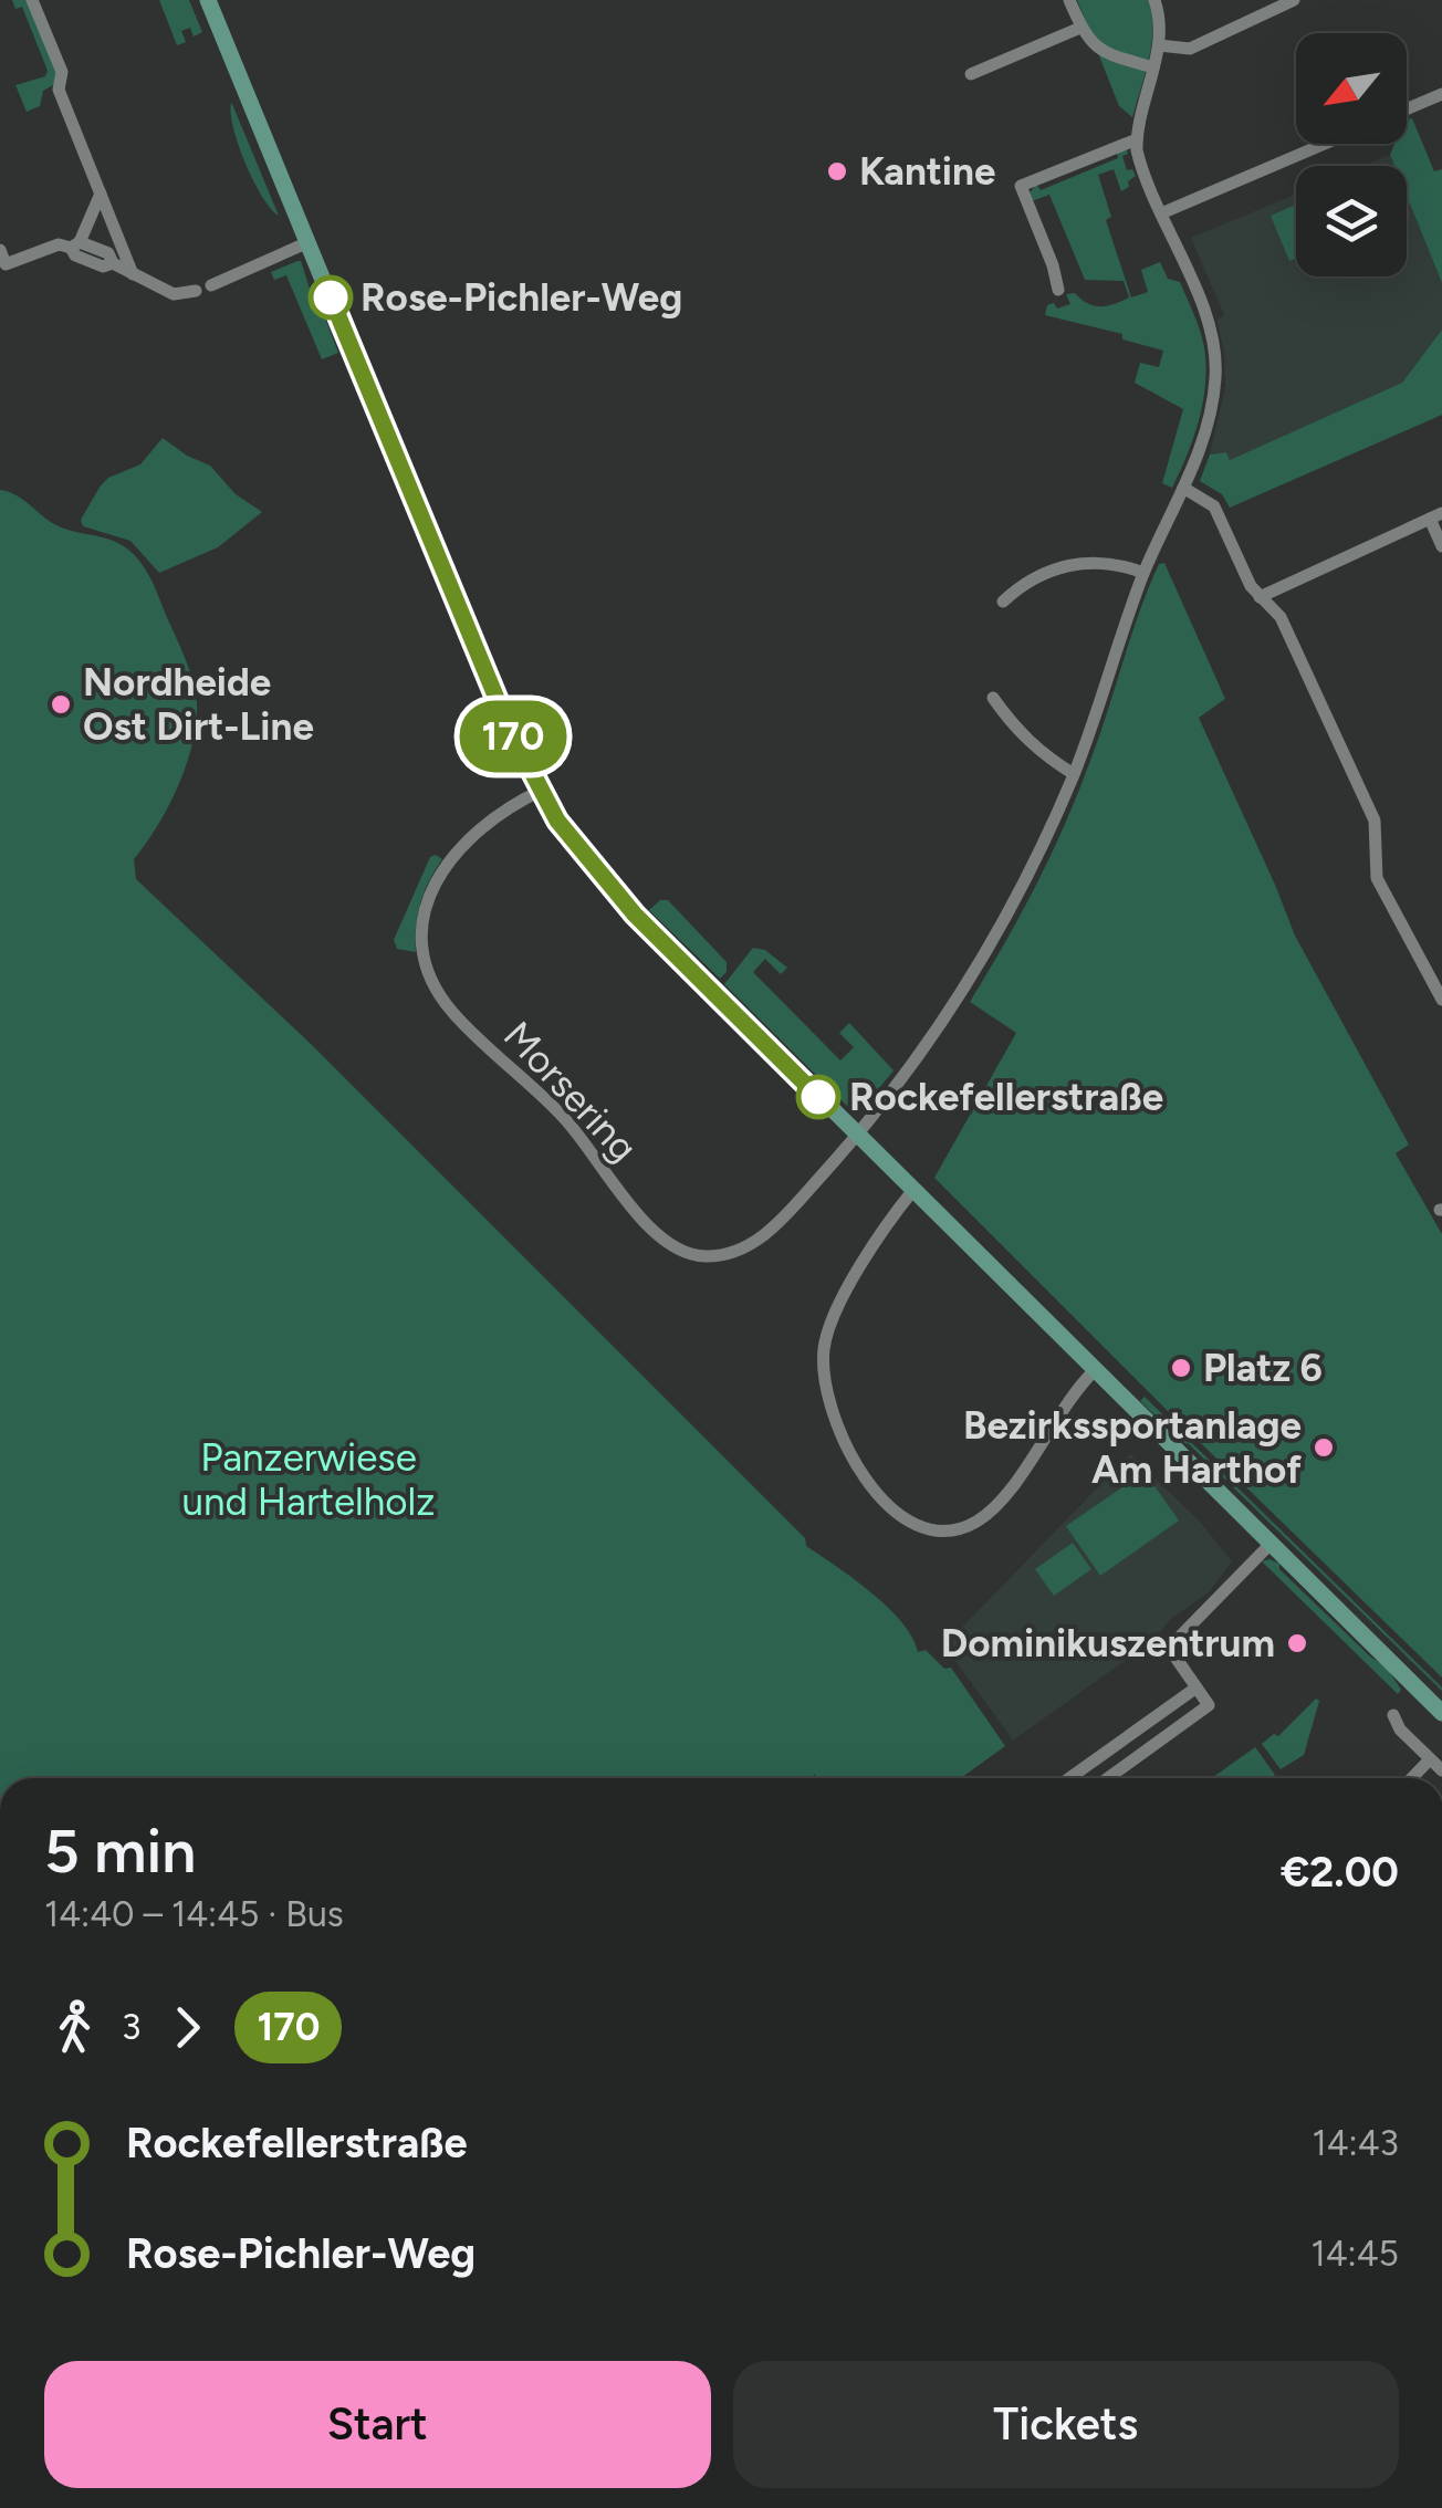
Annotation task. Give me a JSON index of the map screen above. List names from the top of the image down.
{
  "streets": {
    "street": ["Morsering"]
  },
  "parks": ["Panzerwiese und Hartelholz"],
  "places": [
    "Kantine",
    "Rose-Pichler-Weg",
    "Nordheide Ost Dirt-Line",
    "Rockefellerstraße",
    "Platz 6",
    "Bezirkssportanlage Am Harthof",
    "Dominikuszentrum"
  ],
  "lines": ["bus line 170"],
  "north": "bottom left",
  "page": {
    "on_map": "170",
    "heading": ["5 min", "14:40 – 14:45 · Bus", "€2.00"],
    "legs": ["3", "170"],
    "list": [
      {
        "name": "Rockefellerstraße",
        "value": "14:43"
      },
      {
        "name": "Rose-Pichler-Weg",
        "value": "14:45"
      }
    ],
    "buttons": ["Start", "Tickets"]
  }
}
